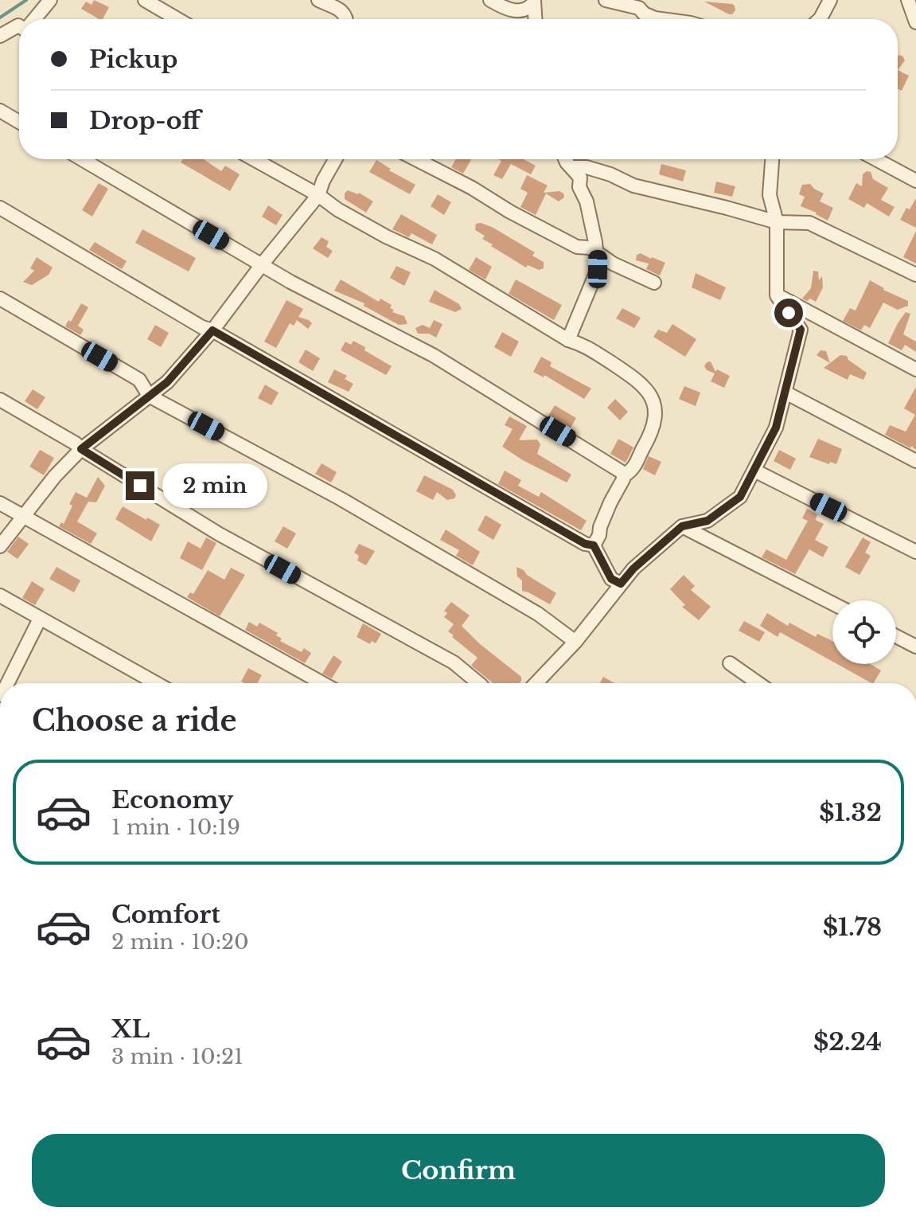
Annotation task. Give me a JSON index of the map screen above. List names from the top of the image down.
{
  "page": {
    "banner": ["Pickup", "Drop-off"],
    "bubble": "2 min",
    "heading": "Choose a ride",
    "list": [
      {
        "name": "Economy",
        "note": "1 min · 10:19",
        "value": "$1.32"
      },
      {
        "name": "Comfort",
        "note": "2 min · 10:20",
        "value": "$1.78"
      },
      {
        "name": "XL",
        "note": "3 min · 10:21",
        "value": "$2.24"
      }
    ],
    "buttons": "Confirm"
  }
}
